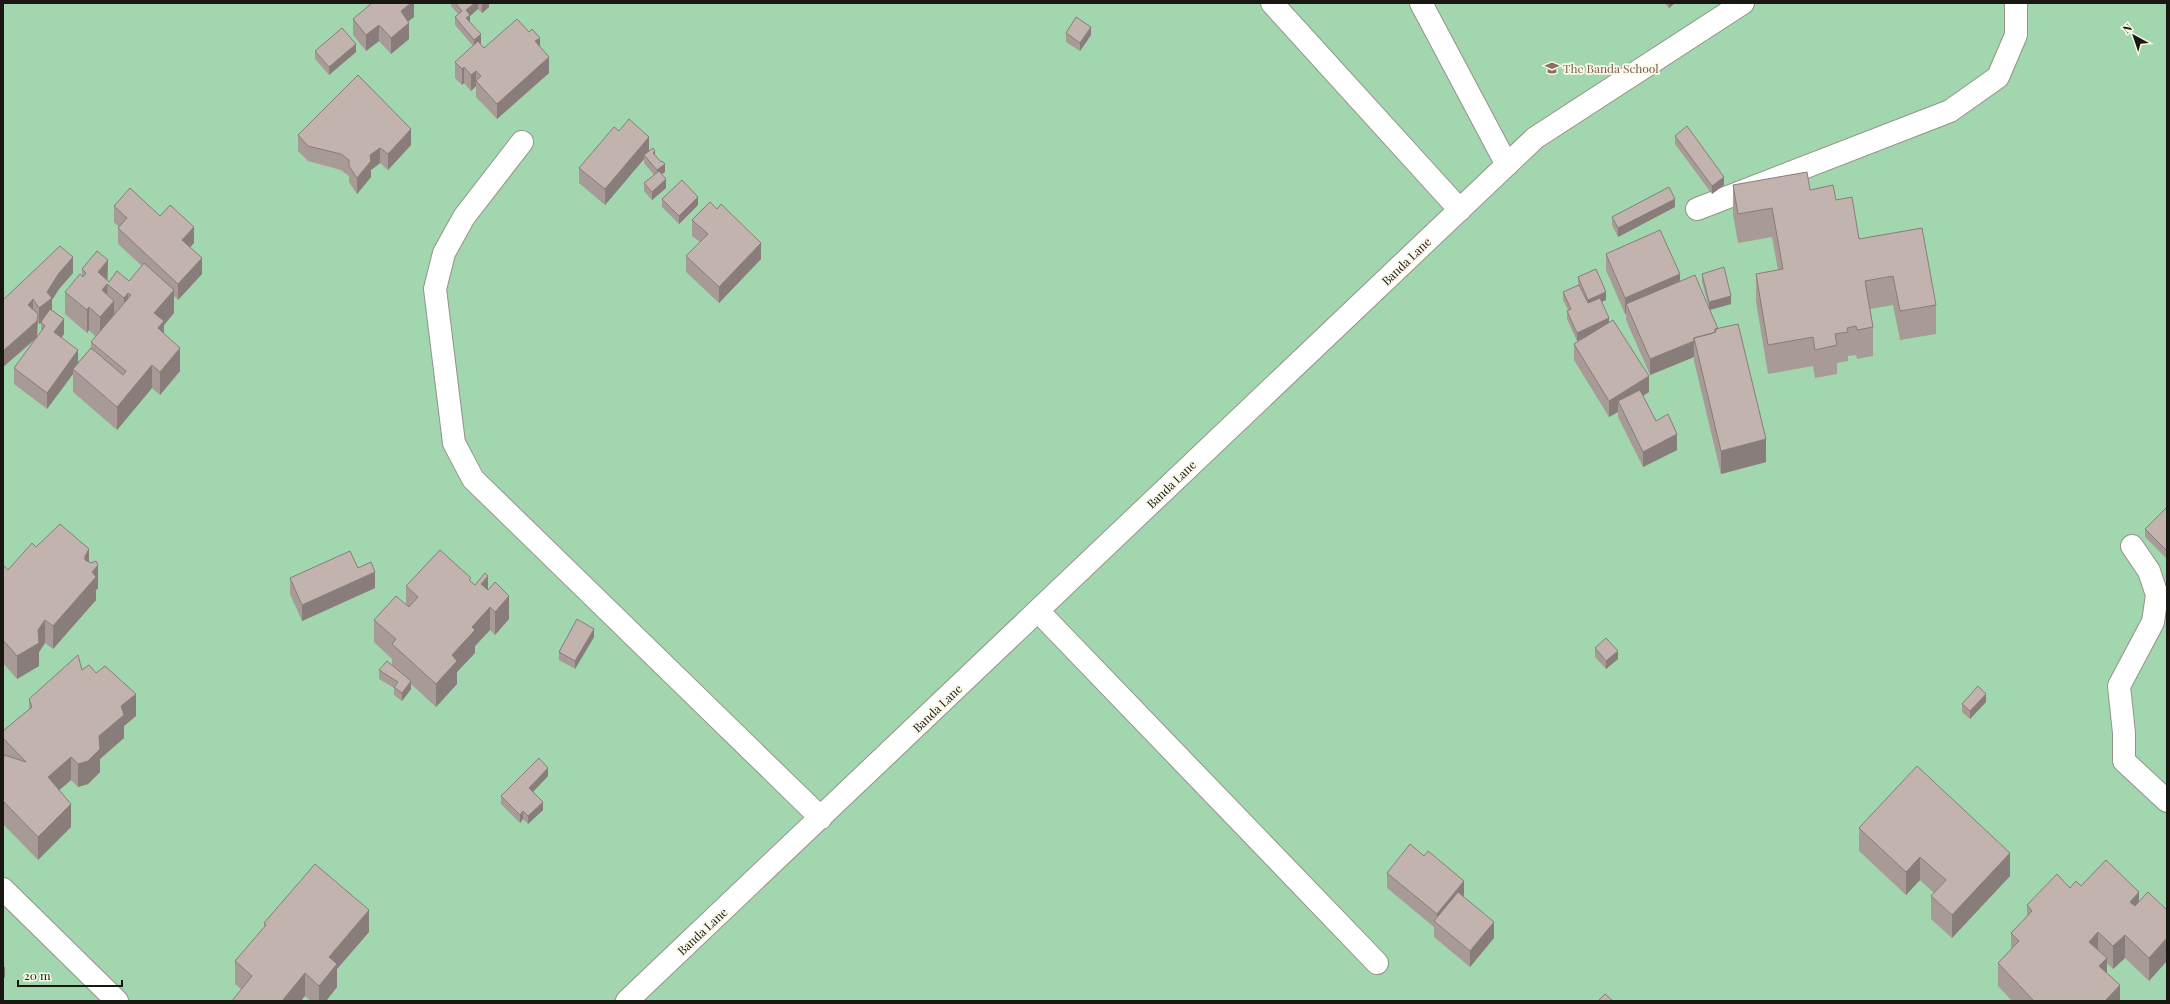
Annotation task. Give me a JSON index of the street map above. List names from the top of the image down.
{
  "streets": {
    "street": ["Banda Lane"]
  },
  "places": {
    "school or university": ["The Banda School"]
  },
  "scale_bar": "20 m",
  "north": "top left"
}
